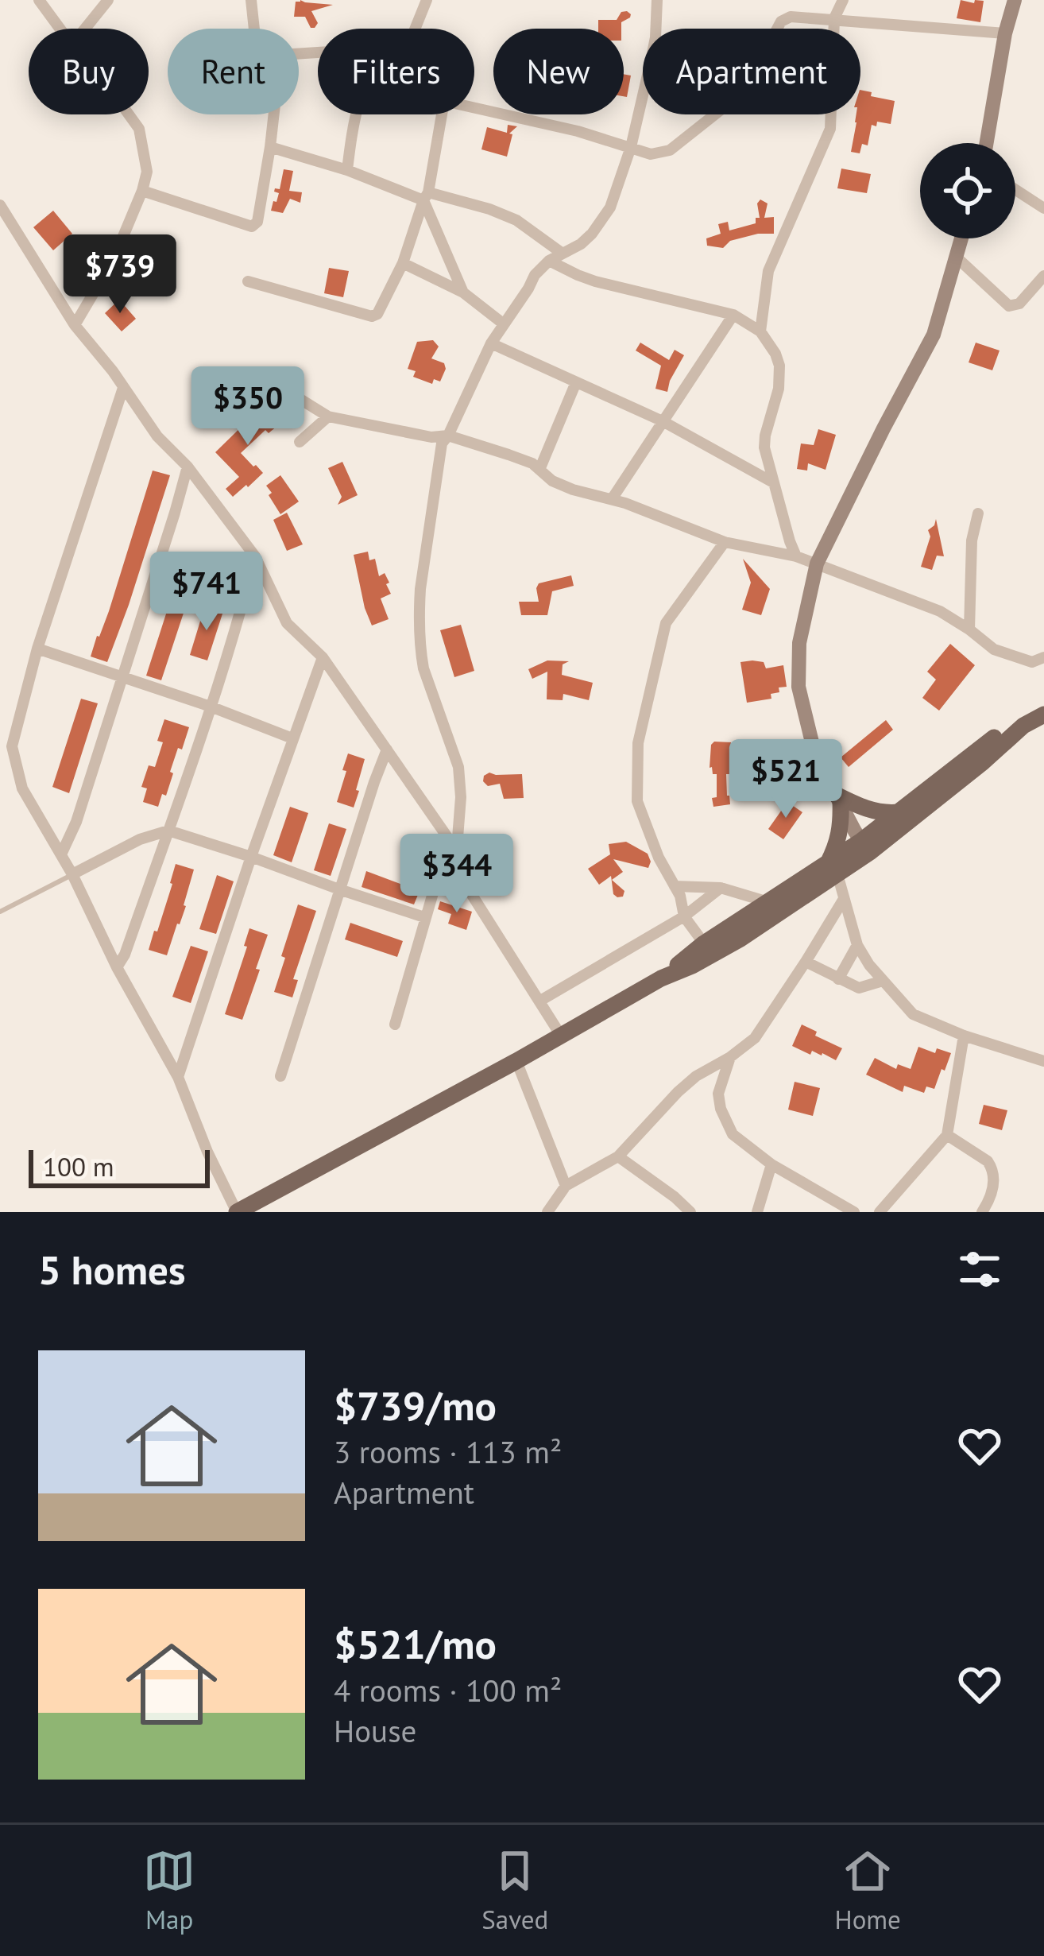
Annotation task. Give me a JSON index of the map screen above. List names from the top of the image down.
{
  "scale_bar": "100 m",
  "page": {
    "chip": [
      "Buy",
      "Rent",
      "Filters",
      "New",
      "Apartment"
    ],
    "price": [
      "$739",
      "$350",
      "$741",
      "$521",
      "$344"
    ],
    "scale": "100 m",
    "heading": "5 homes",
    "list": [
      {
        "name": "$739/mo",
        "note": "3 rooms · 113 m² · Apartment"
      },
      {
        "name": "$521/mo",
        "note": "4 rooms · 100 m² · House"
      }
    ],
    "tabs": ["Map", "Saved", "Home"]
  }
}
